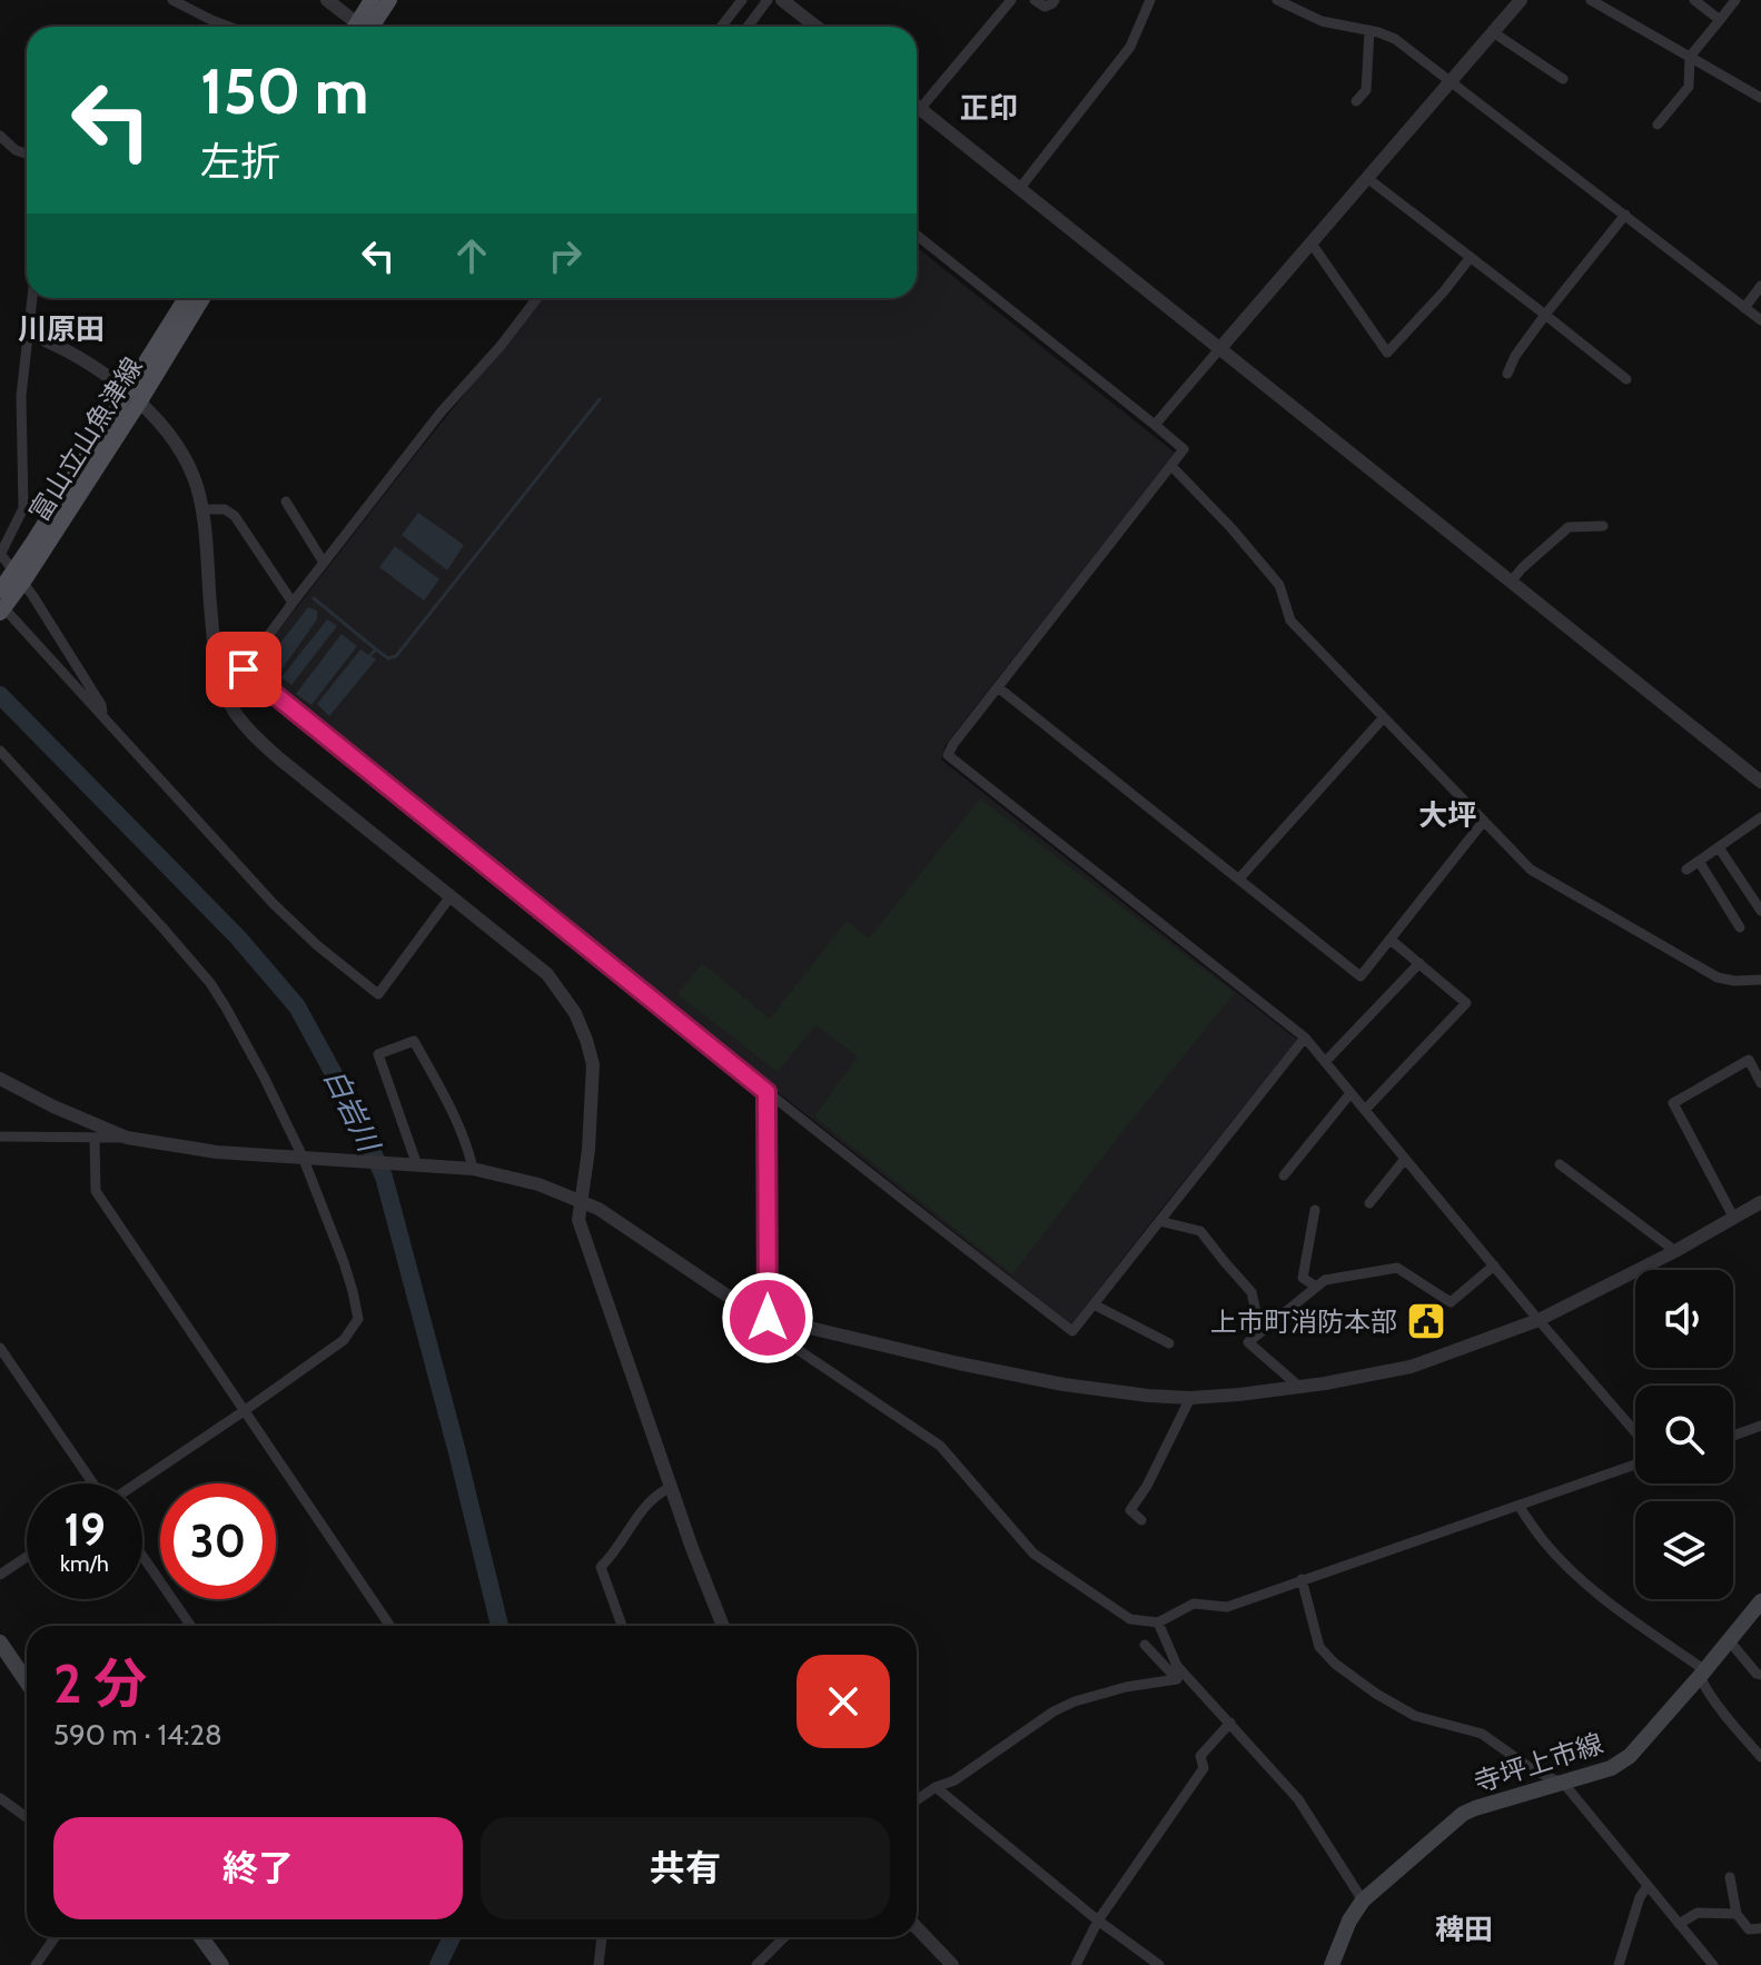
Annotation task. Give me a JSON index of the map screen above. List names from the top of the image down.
{
  "streets": {
    "main road": ["富山立山魚津線", "寺坪上市線"]
  },
  "districts": [
    "正印",
    "川原田",
    "大坪",
    "稗田"
  ],
  "water": ["白岩川"],
  "places": {
    "public building": ["上市町消防本部"]
  },
  "page": {
    "turn": ["150 m", "左折"],
    "speed": "19 km/h",
    "limit": "30",
    "heading": ["2 分", "590 m · 14:28"],
    "buttons": ["終了", "共有"]
  }
}
